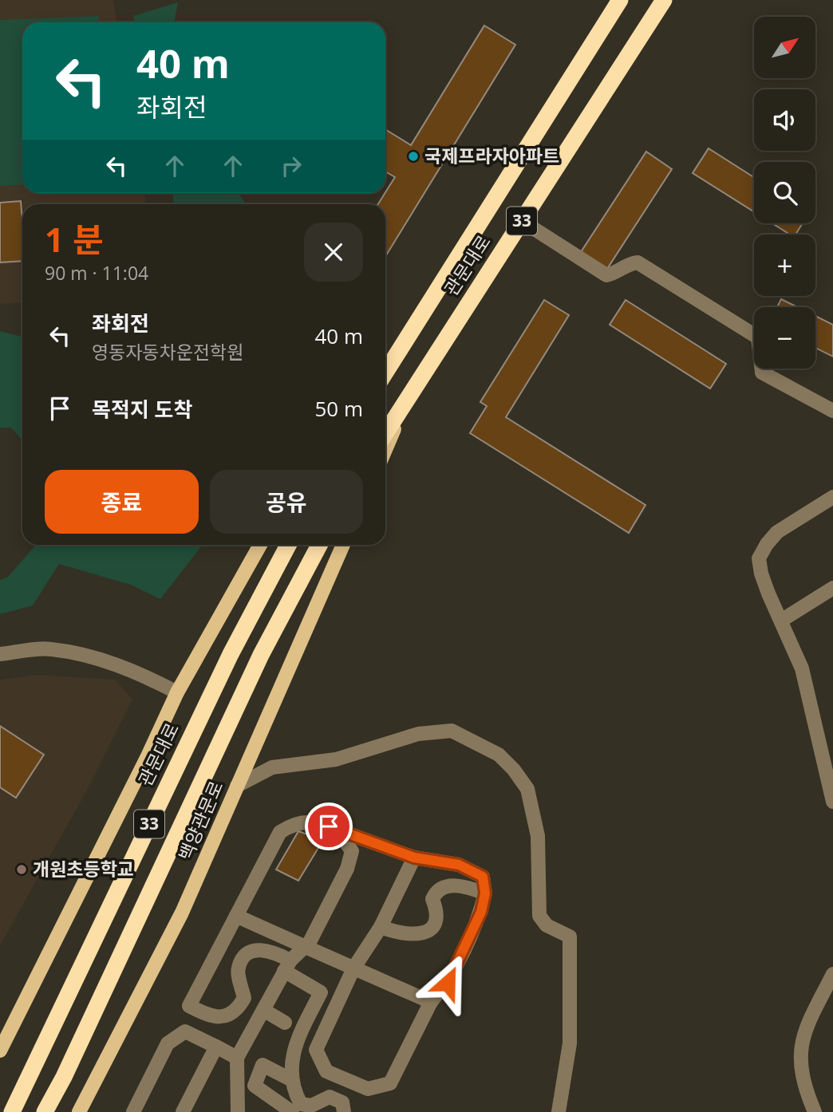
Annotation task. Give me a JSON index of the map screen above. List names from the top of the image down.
{
  "streets": {
    "highway": ["33", "관문대로"],
    "main road": ["백양관문로"]
  },
  "places": ["국제프라자아파트", "개원초등학교"],
  "north": "top right",
  "page": {
    "map_buttons": ["+", "−"],
    "turn": ["40 m", "좌회전"],
    "heading": ["1 분", "90 m · 11:04"],
    "list": [
      {
        "name": "좌회전",
        "note": "영동자동차운전학원",
        "value": "40 m"
      },
      {
        "name": "목적지 도착",
        "value": "50 m"
      }
    ],
    "buttons": ["종료", "공유"]
  }
}
